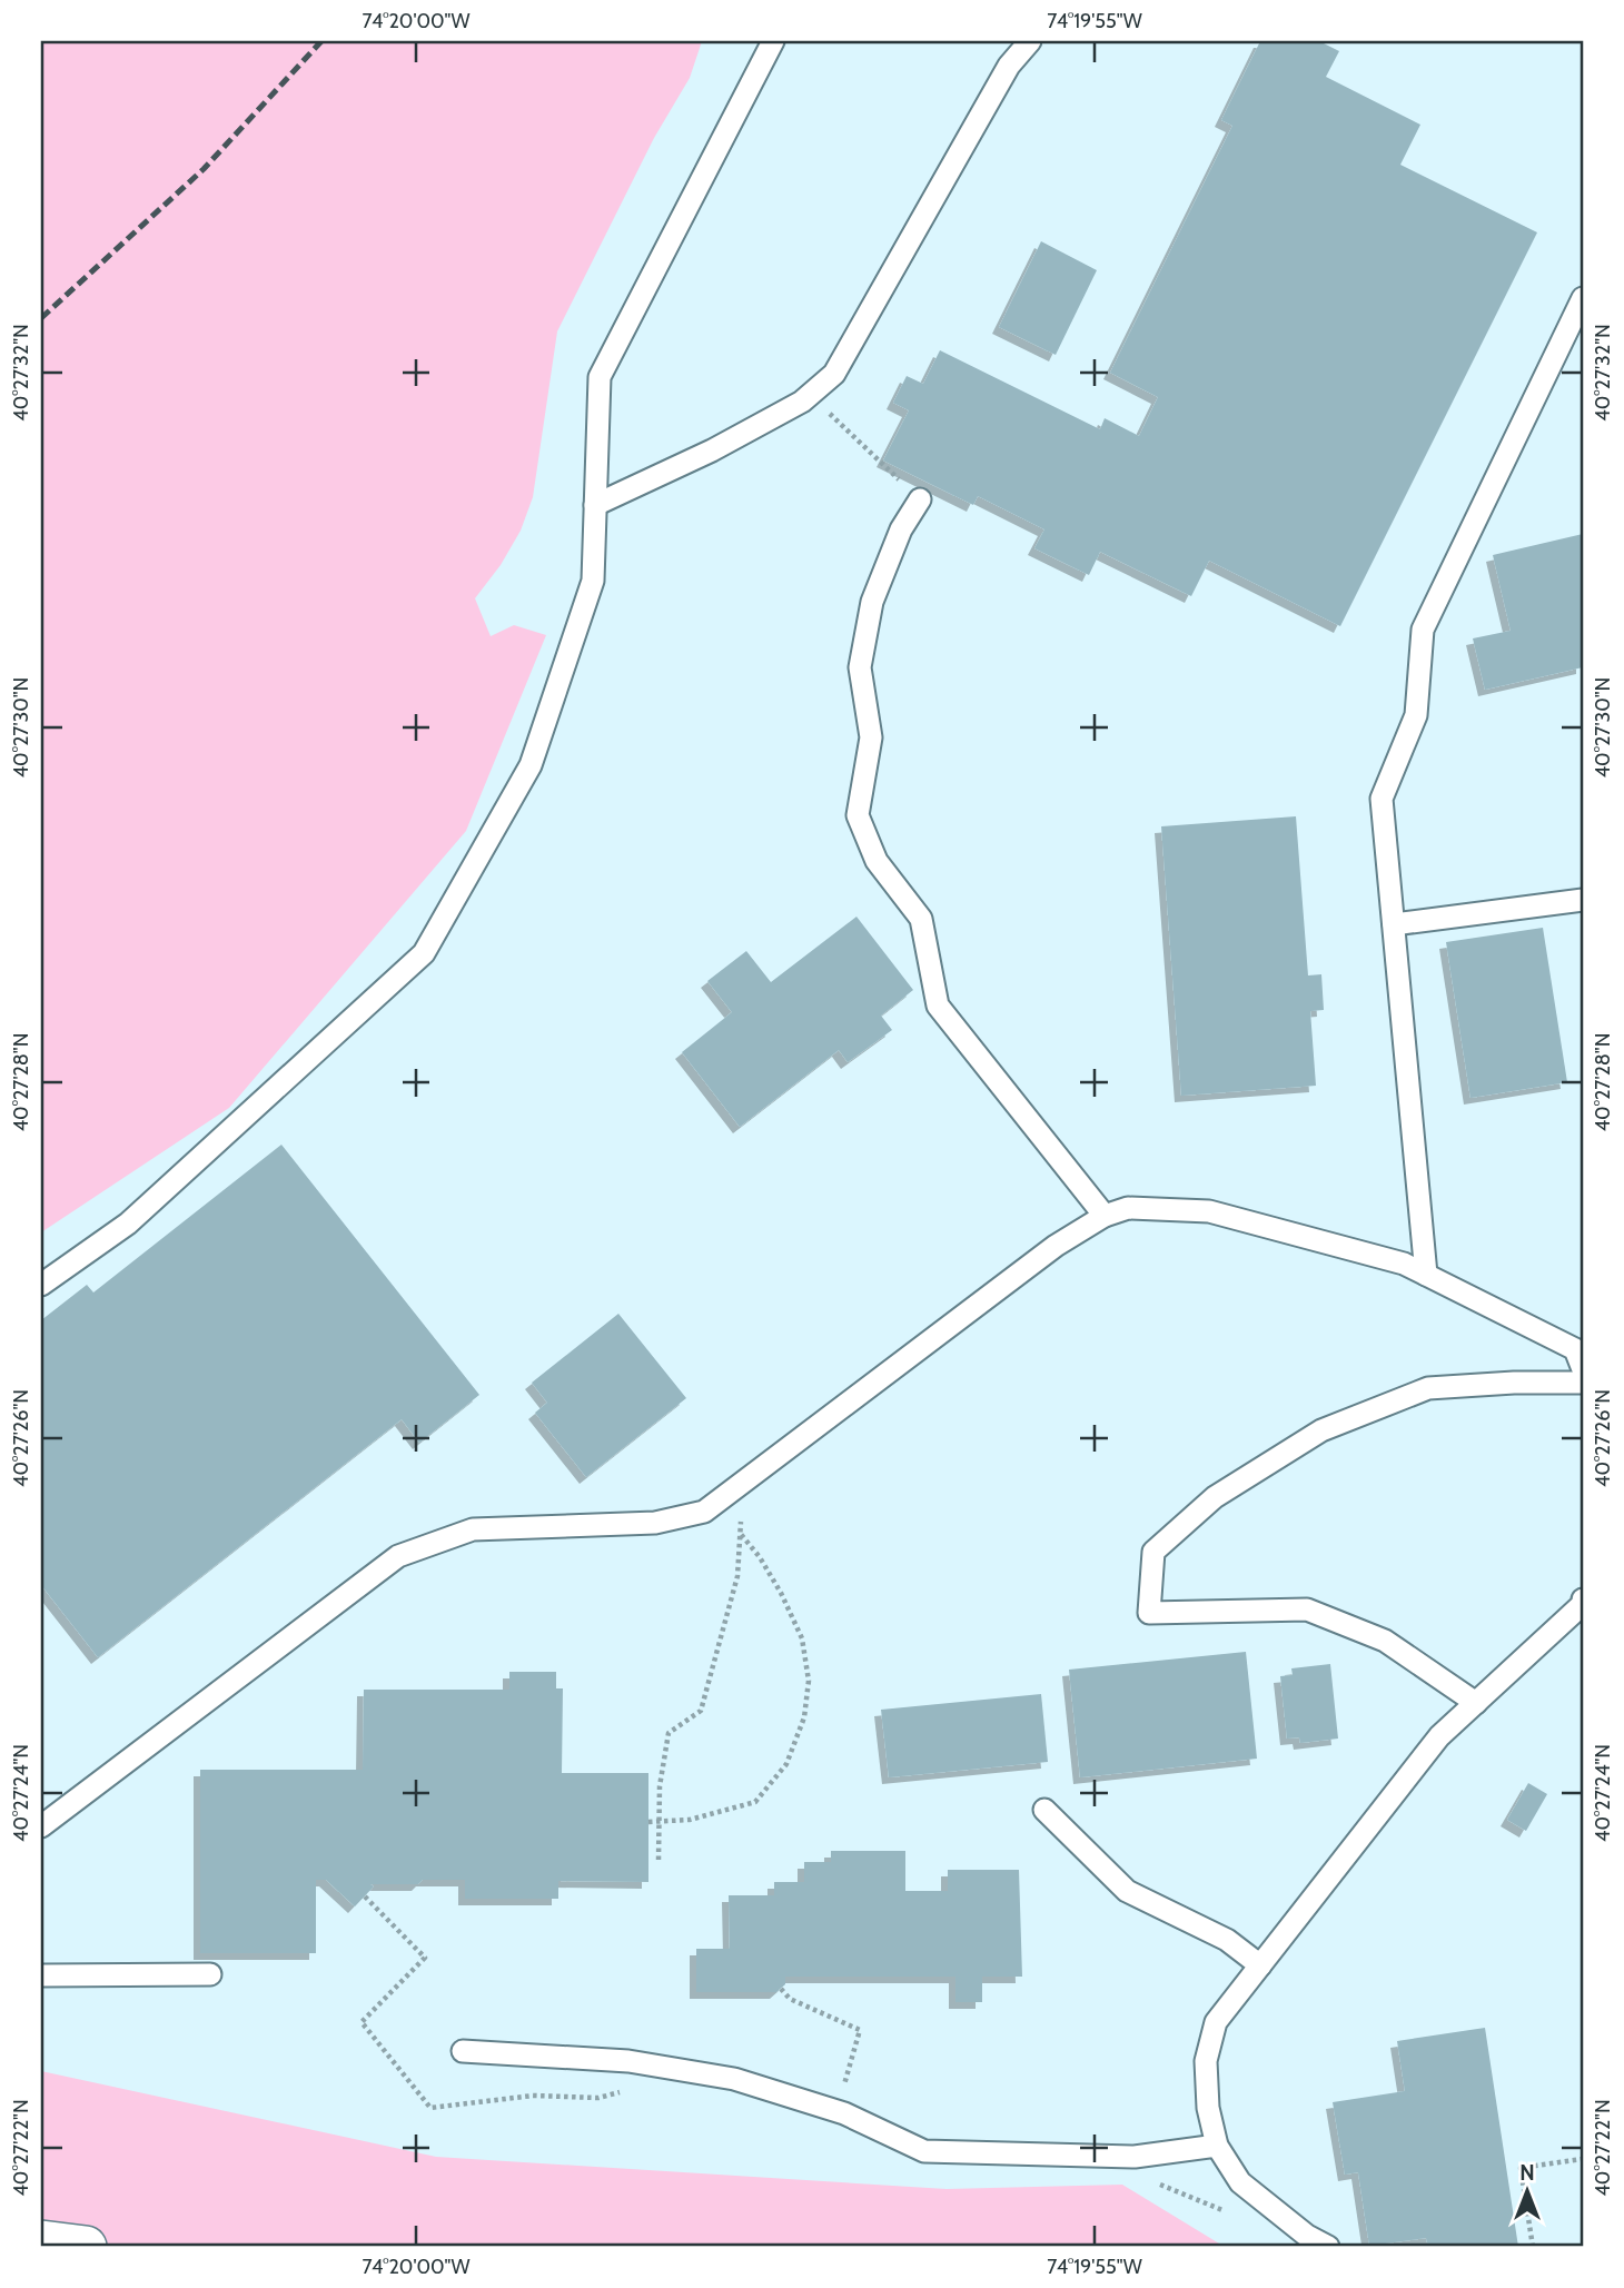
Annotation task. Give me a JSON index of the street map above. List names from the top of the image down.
{
  "north": "top",
  "coordinates": [
    "74°20'00\"W",
    "74°19'55\"W",
    "40°27'32\"N",
    "40°27'30\"N",
    "40°27'28\"N",
    "40°27'26\"N",
    "40°27'24\"N",
    "40°27'22\"N"
  ]
}
